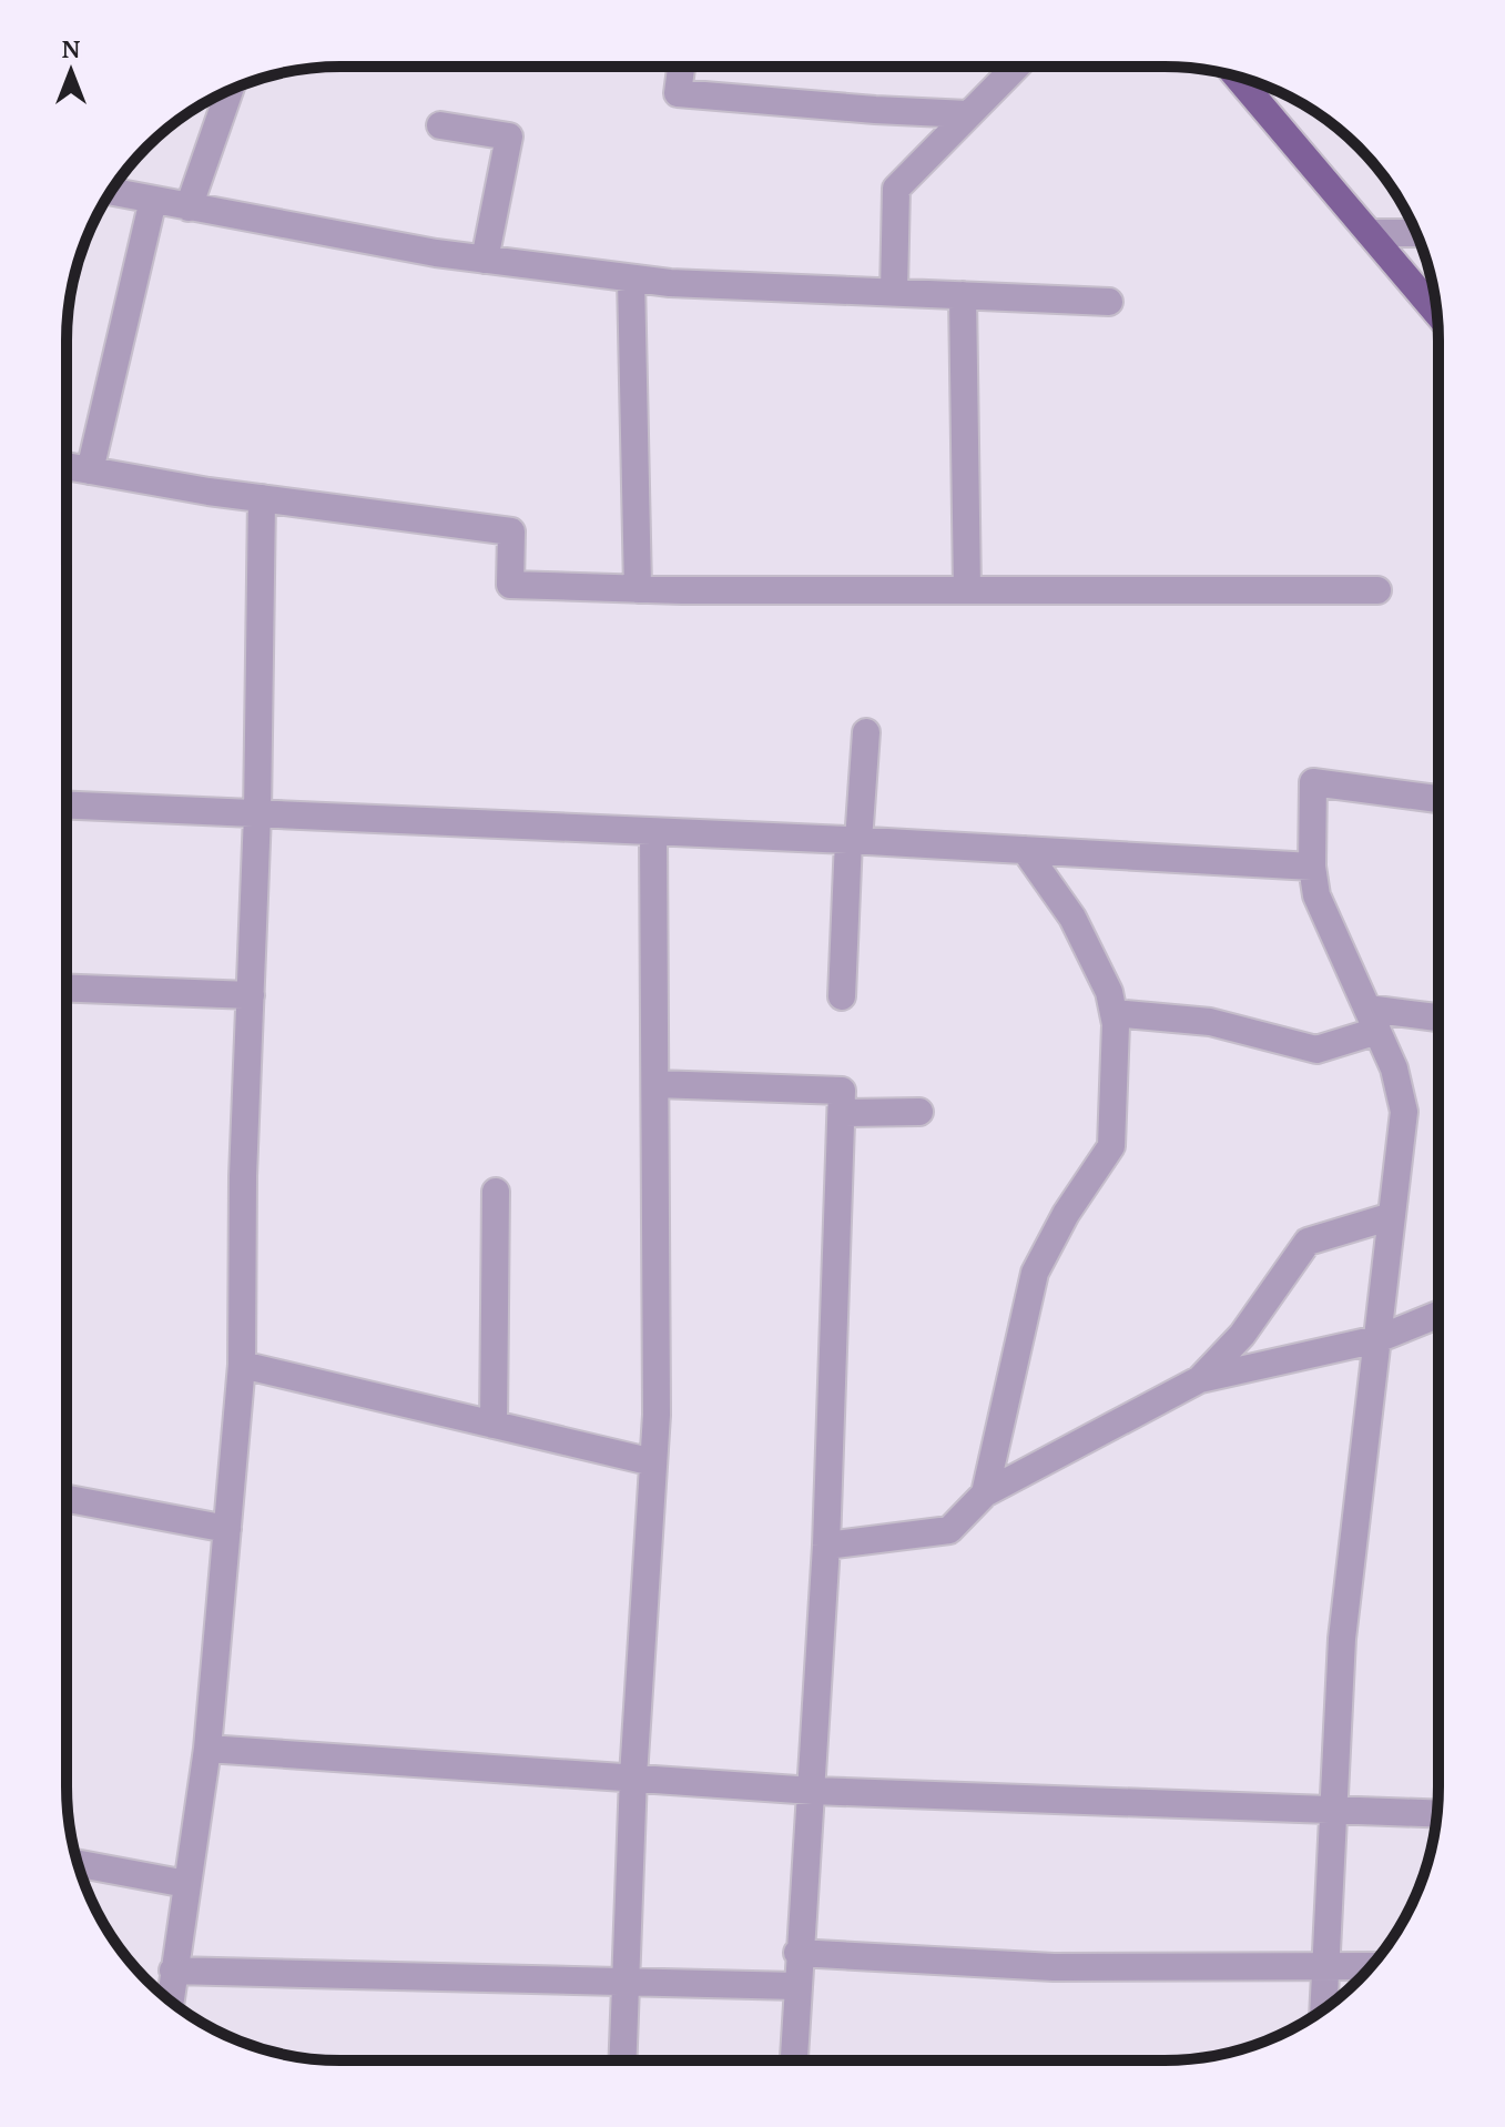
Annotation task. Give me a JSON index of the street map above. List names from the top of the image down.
{
  "north": "top"
}
